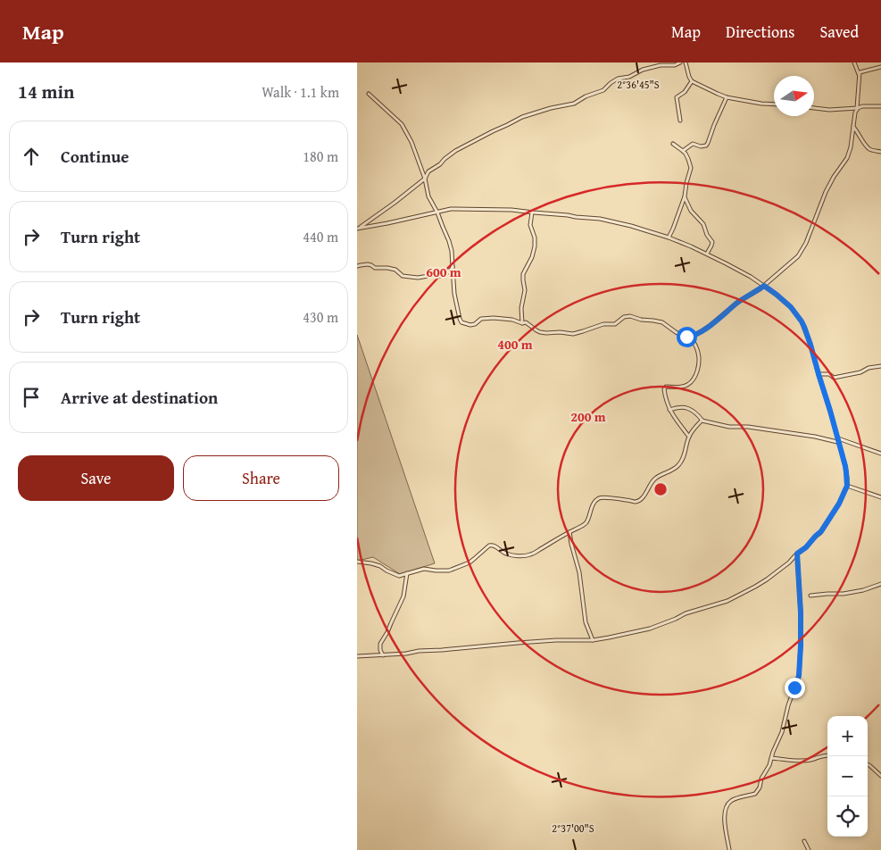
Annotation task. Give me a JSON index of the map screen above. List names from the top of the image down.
{
  "north": "right",
  "page": {
    "header": "Map",
    "nav": ["Map", "Directions", "Saved"],
    "heading": ["14 min", "Walk · 1.1 km"],
    "list": [
      ["Continue", "180 m"],
      ["Turn right", "440 m"],
      ["Turn right", "430 m"],
      "Arrive at destination"
    ],
    "buttons": ["Save", "Share"],
    "map_buttons": ["+", "−"]
  },
  "coordinates": ["2°36'45\"S", "2°37'00\"S"],
  "rings": ["600 m", "400 m", "200 m"]
}
